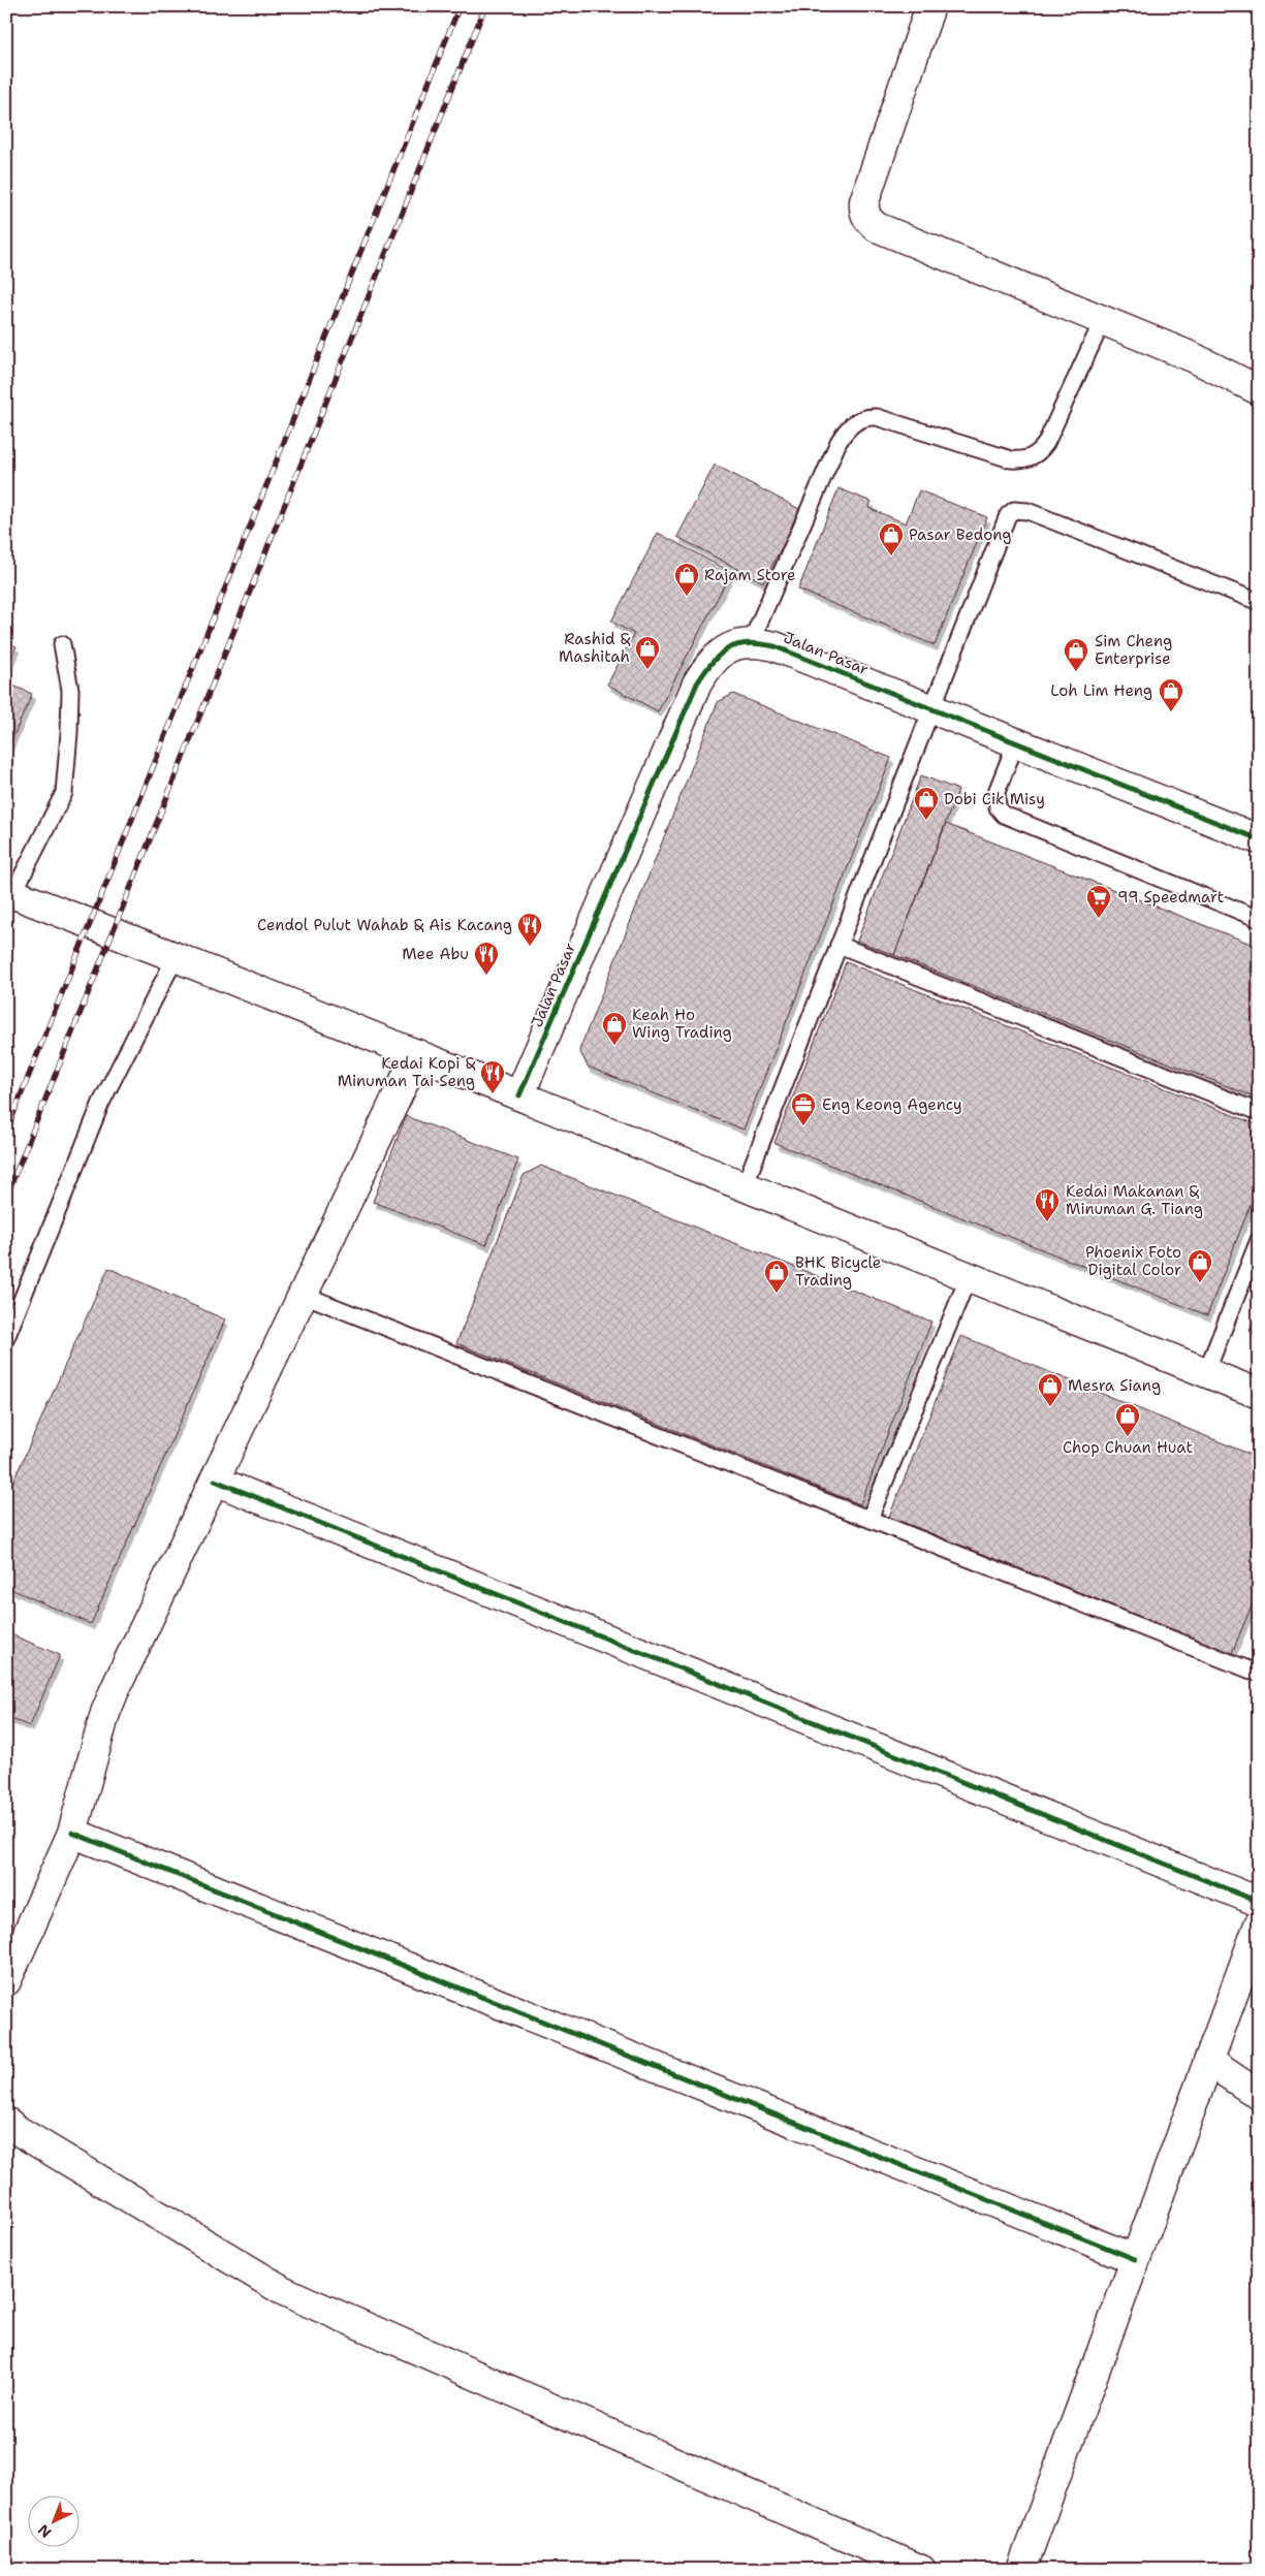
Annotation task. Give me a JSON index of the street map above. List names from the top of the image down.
{
  "streets": {
    "street": ["Jalan Pasar"]
  },
  "places": {
    "shop": [
      "Pasar Bedong",
      "Rajam Store",
      "Rashid & Mashitah",
      "Sim Cheng Enterprise",
      "Loh Lim Heng",
      "Dobi Cik Misy",
      "Keah Ho Wing Trading",
      "Phoenix Foto Digital Color",
      "BHK Bicycle Trading",
      "Mesra Siang",
      "Chop Chuan Huat"
    ],
    "supermarket": ["99 Speedmart"],
    "restaurant": [
      "Cendol Pulut Wahab & Ais Kacang",
      "Mee Abu",
      "Kedai Kopi & Minuman Tai Seng",
      "Kedai Makanan & Minuman G. Tiang"
    ],
    "office": ["Eng Keong Agency"]
  },
  "north": "bottom left"
}
